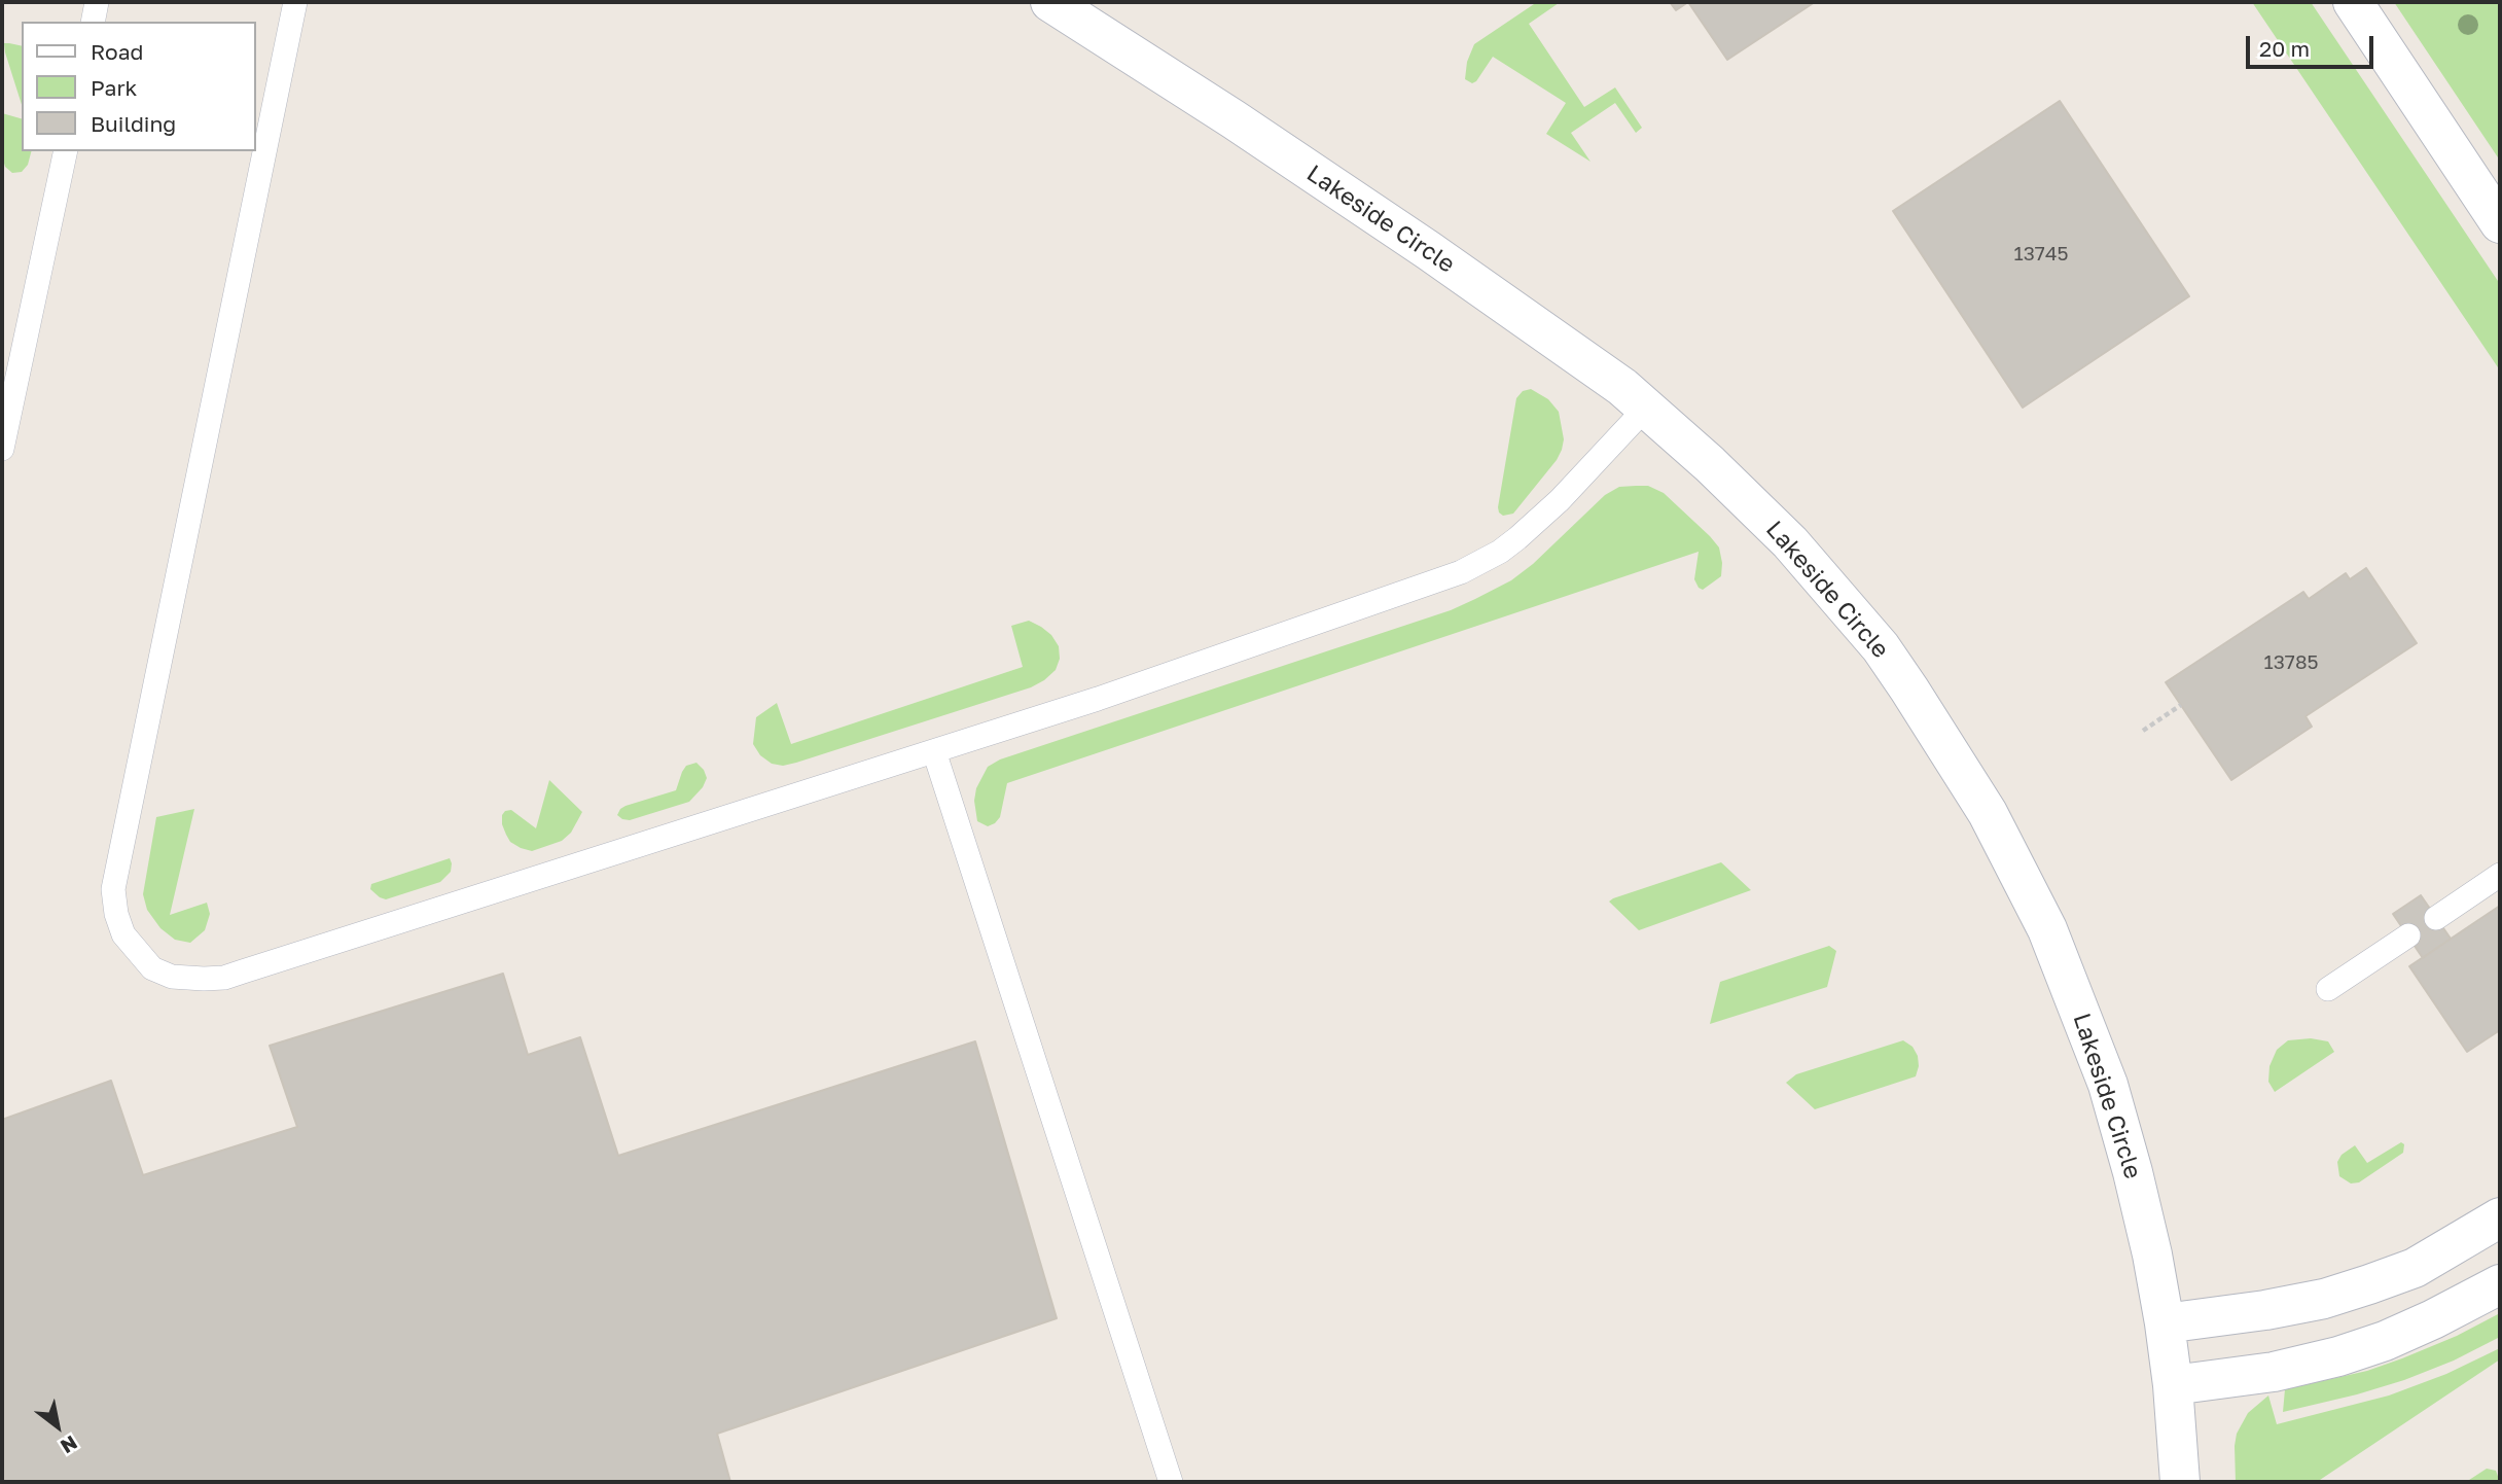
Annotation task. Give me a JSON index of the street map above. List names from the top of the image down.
{
  "streets": {
    "street": ["Lakeside Circle"]
  },
  "house_numbers": ["13745", "13785"],
  "legend": ["Road", "Park", "Building"],
  "scale_bar": "20 m",
  "north": "bottom right"
}
